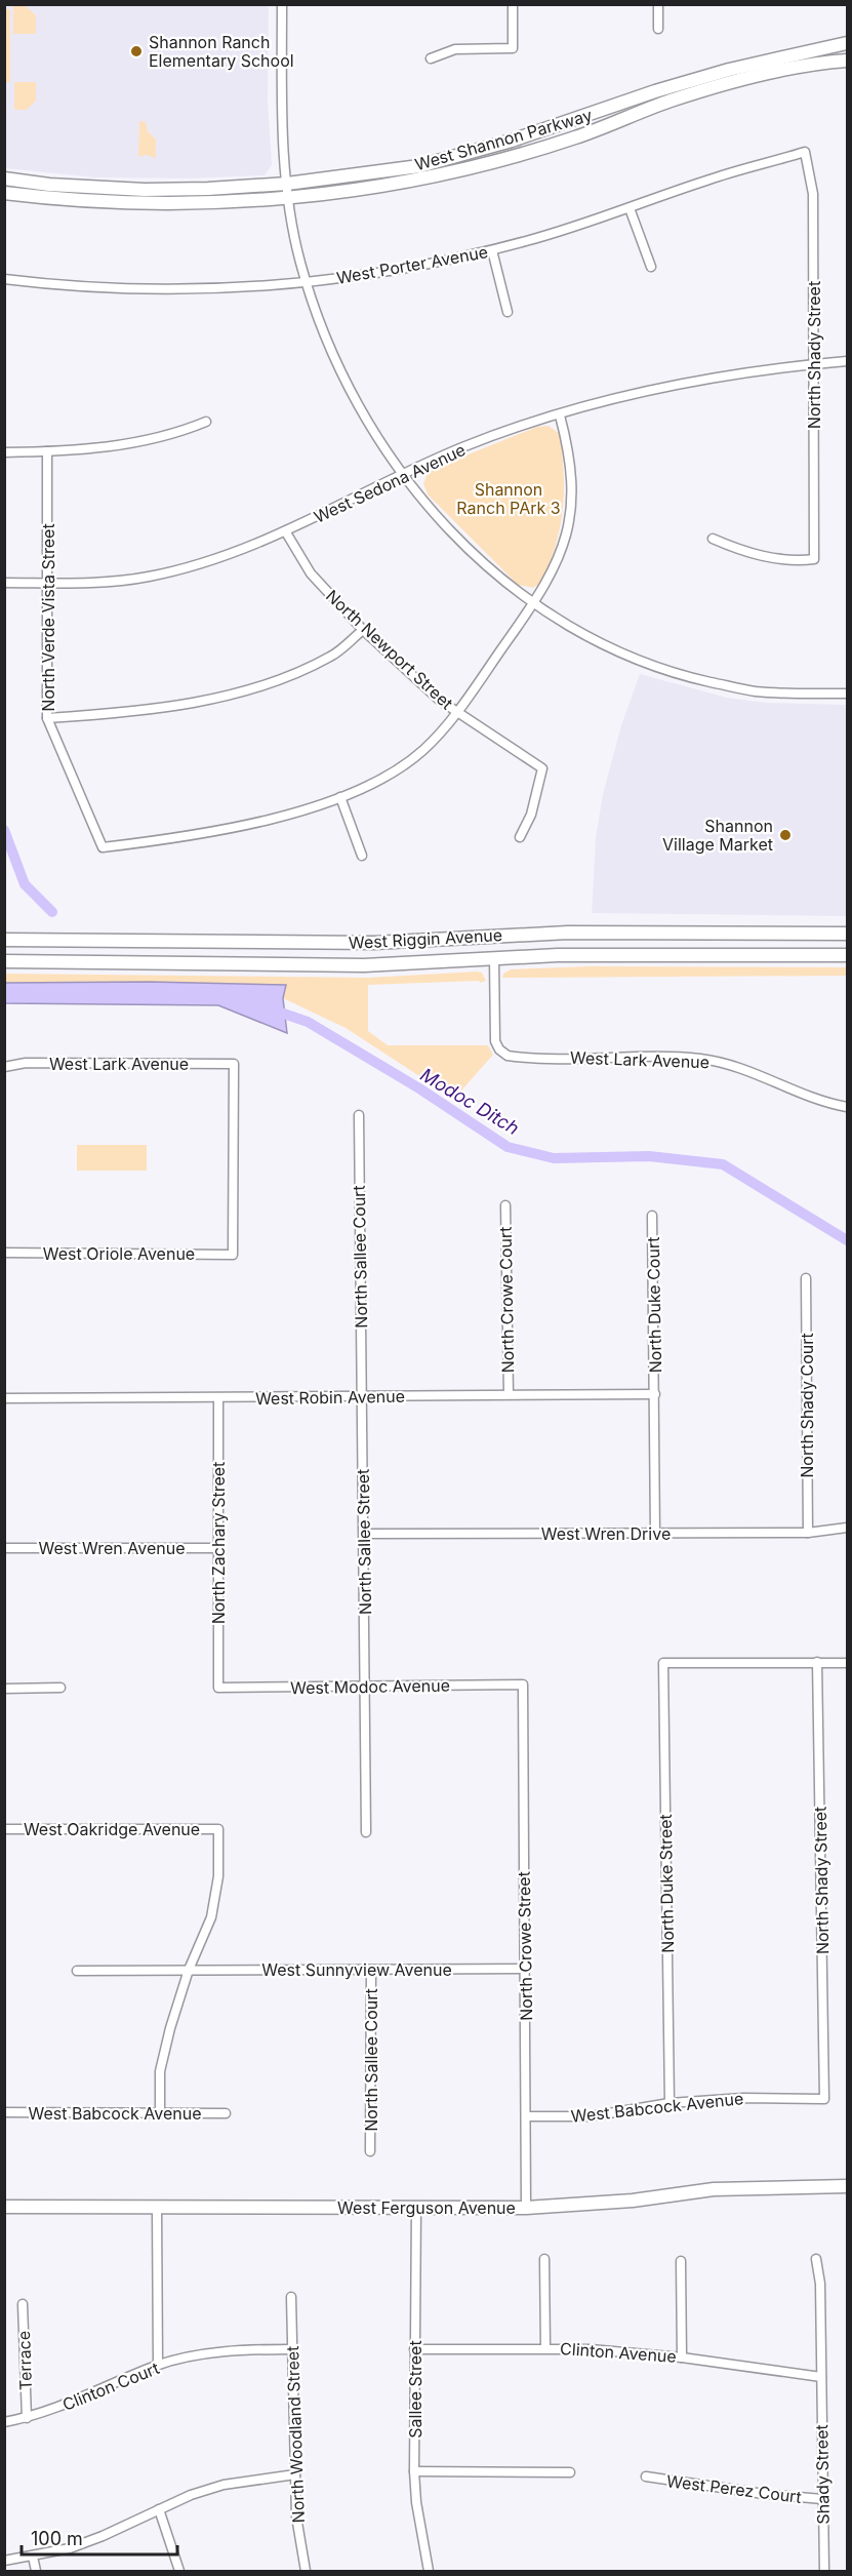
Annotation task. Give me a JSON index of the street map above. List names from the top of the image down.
{
  "streets": {
    "street": [
      "West Shannon Parkway",
      "West Porter Avenue",
      "North Shady Street",
      "West Sedona Avenue",
      "North Verde Vista Street",
      "North Newport Street",
      "West Riggin Avenue",
      "West Lark Avenue",
      "West Oriole Avenue",
      "North Sallee Court",
      "North Crowe Court",
      "North Duke Court",
      "West Robin Avenue",
      "North Shady Court",
      "West Wren Drive",
      "North Sallee Street",
      "North Zachary Street",
      "West Wren Avenue",
      "West Modoc Avenue",
      "West Oakridge Avenue",
      "North Duke Street",
      "North Crowe Street",
      "West Sunnyview Avenue",
      "West Babcock Avenue",
      "West Ferguson Avenue",
      "Clinton Avenue",
      "Terrace",
      "Clinton Court",
      "Sallee Street",
      "North Woodland Street",
      "Shady Street",
      "West Perez Court"
    ]
  },
  "crossings": [
    ["West Porter Avenue", "North Shady Street"],
    ["North Shady Street", "West Sedona Avenue"],
    ["North Shady Street", "North Duke Street"],
    ["North Shady Street", "West Babcock Avenue"],
    ["West Sedona Avenue", "North Verde Vista Street"],
    ["West Sedona Avenue", "North Newport Street"],
    ["West Riggin Avenue", "West Lark Avenue"],
    ["West Lark Avenue", "West Oriole Avenue"],
    ["North Sallee Court", "West Robin Avenue"],
    ["North Sallee Court", "North Sallee Street"],
    ["North Sallee Court", "West Sunnyview Avenue"],
    ["North Crowe Court", "West Robin Avenue"],
    ["North Duke Court", "West Robin Avenue"],
    ["West Robin Avenue", "North Sallee Street"],
    ["West Robin Avenue", "North Zachary Street"],
    ["North Shady Court", "West Wren Drive"],
    ["West Wren Drive", "North Sallee Street"],
    ["North Sallee Street", "West Modoc Avenue"],
    ["North Zachary Street", "West Wren Avenue"],
    ["North Zachary Street", "West Modoc Avenue"],
    ["West Modoc Avenue", "North Crowe Street"],
    ["West Oakridge Avenue", "West Sunnyview Avenue"],
    ["North Duke Street", "West Babcock Avenue"],
    ["North Crowe Street", "West Sunnyview Avenue"],
    ["North Crowe Street", "West Babcock Avenue"],
    ["North Crowe Street", "West Ferguson Avenue"],
    ["West Ferguson Avenue", "Sallee Street"],
    ["Clinton Avenue", "Sallee Street"],
    ["Clinton Avenue", "Shady Street"],
    ["Terrace", "Clinton Court"],
    ["Clinton Court", "North Woodland Street"],
    ["Shady Street", "West Perez Court"]
  ],
  "water": ["Modoc Ditch"],
  "parks": ["Shannon Ranch PArk 3"],
  "places": ["Shannon Ranch Elementary School", "Shannon Village Market"],
  "scale_bar": "100 m"
}
